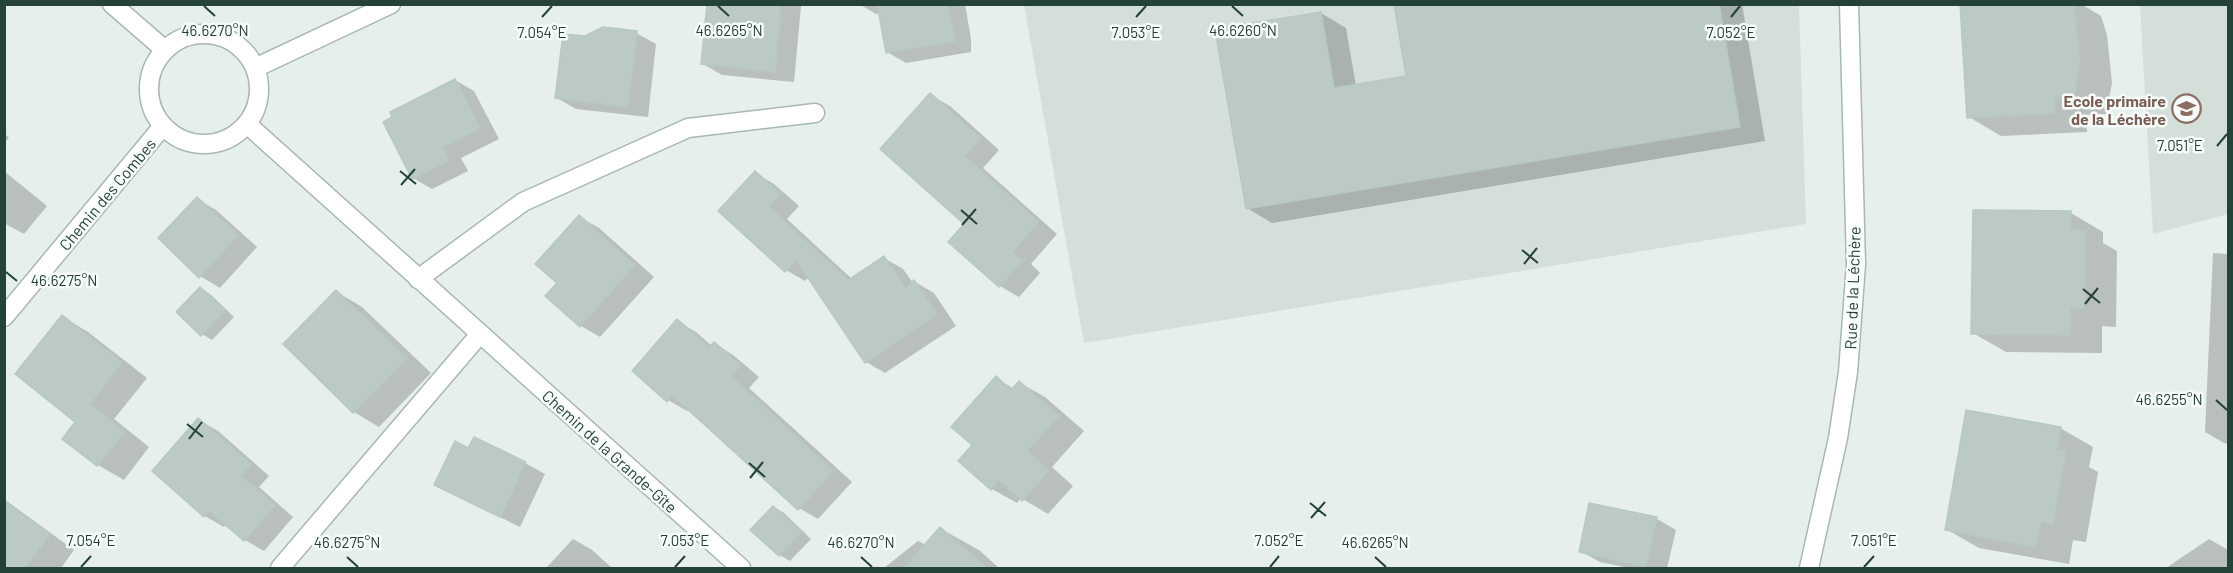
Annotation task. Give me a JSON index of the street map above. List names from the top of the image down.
{
  "streets": {
    "street": ["Chemin des Combes", "Rue de la Léchère", "Chemin de la Grande-Gîte"]
  },
  "crossings": [
    ["Chemin des Combes", "Chemin de la Grande-Gîte"]
  ],
  "places": {
    "school or university": ["Ecole primaire de la Léchère"]
  },
  "coordinates": [
    "46.6270°N",
    "46.6265°N",
    "46.6260°N",
    "7.054°E",
    "7.053°E",
    "7.052°E",
    "7.051°E",
    "46.6275°N",
    "46.6255°N"
  ]
}
